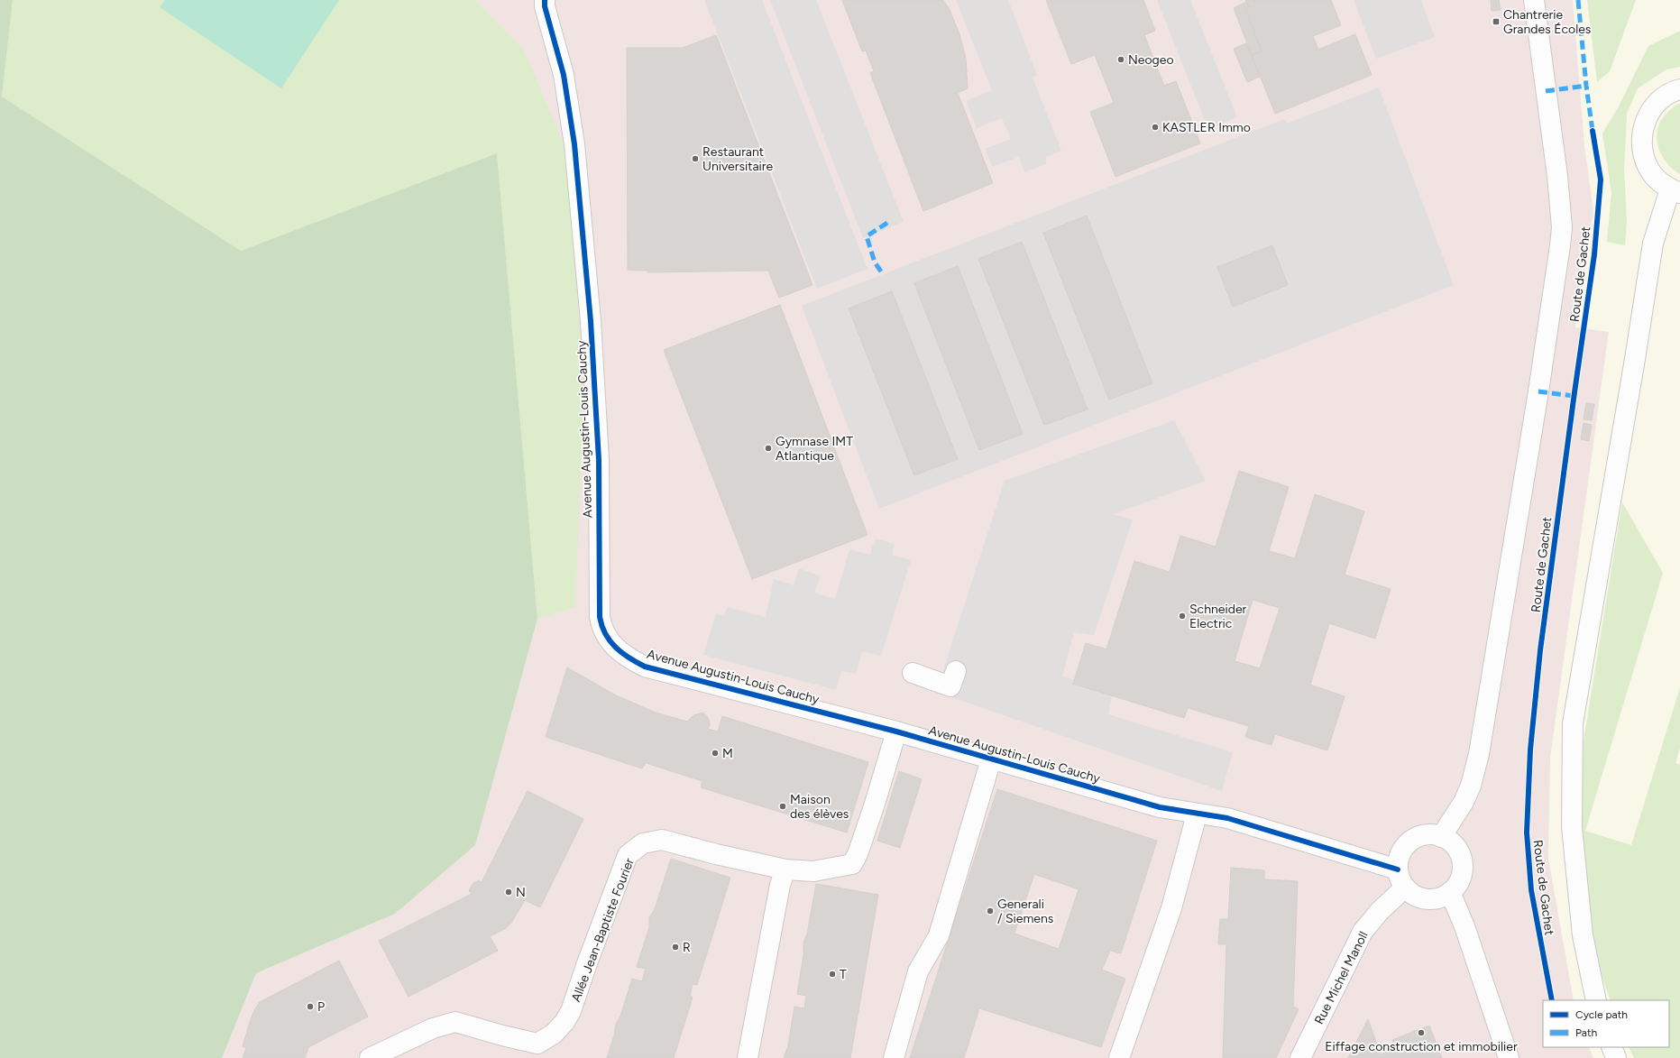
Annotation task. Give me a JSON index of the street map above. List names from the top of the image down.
{
  "streets": {
    "street": [
      "Route de Gachet",
      "Avenue Augustin-Louis Cauchy",
      "Allée Jean-Baptiste Fourier",
      "Rue Michel Manoll"
    ]
  },
  "crossings": [
    ["Route de Gachet", "Avenue Augustin-Louis Cauchy"],
    ["Route de Gachet", "Rue Michel Manoll"],
    ["Avenue Augustin-Louis Cauchy", "Allée Jean-Baptiste Fourier"],
    ["Avenue Augustin-Louis Cauchy", "Rue Michel Manoll"]
  ],
  "places": {
    "transit": ["Chantrerie Grandes Écoles"],
    "other": [
      "Neogeo",
      "KASTLER Immo",
      "Restaurant Universitaire",
      "Gymnase IMT Atlantique",
      "Schneider Electric",
      "M",
      "Maison des élèves",
      "N",
      "Generali / Siemens",
      "R",
      "T",
      "P",
      "Eiffage construction et immobilier"
    ]
  },
  "legend": ["Cycle path", "Path"]
}
